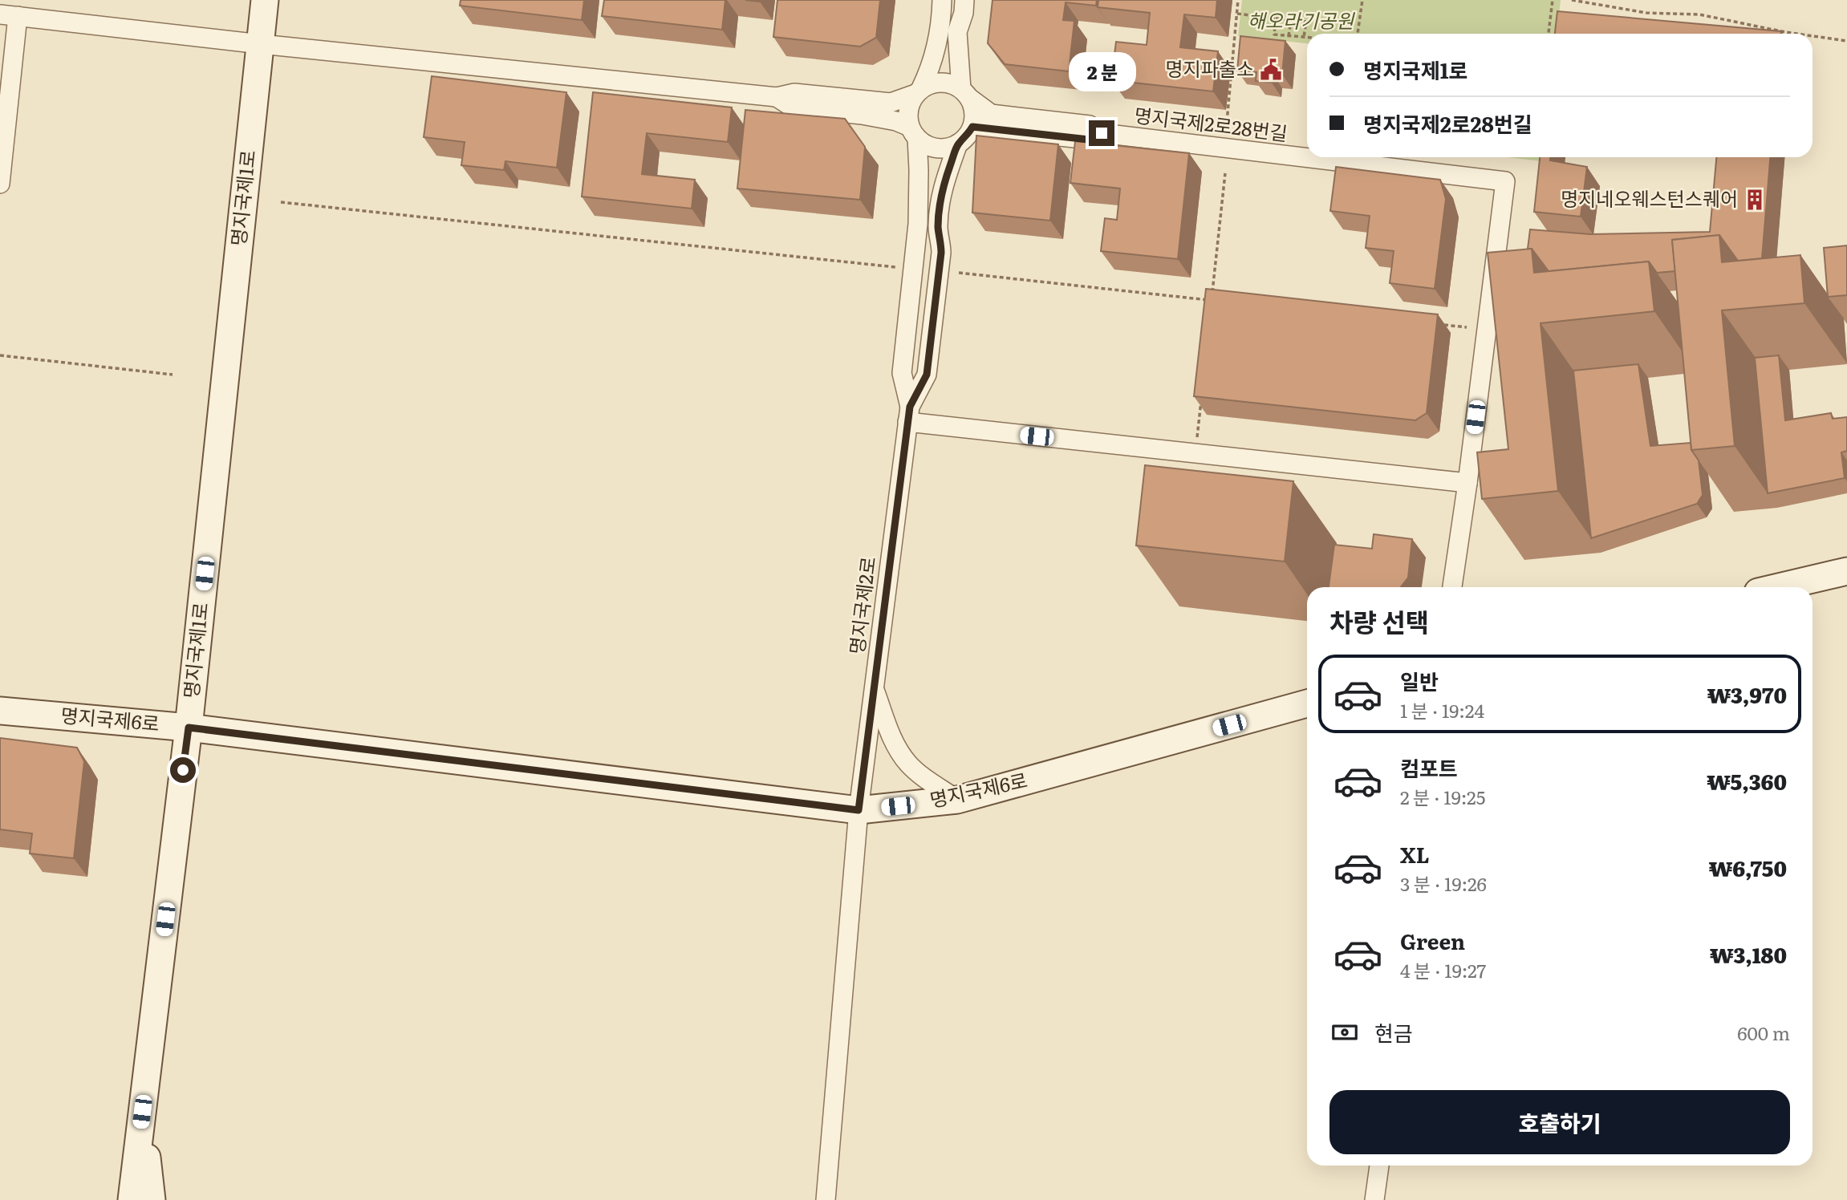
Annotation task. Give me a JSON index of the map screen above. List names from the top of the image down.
{
  "streets": {
    "street": [
      "명지국제2로28번길",
      "명지국제1로",
      "명지국제2로",
      "명지국제6로"
    ]
  },
  "crossings": [
    ["명지국제2로28번길", "명지국제2로"],
    ["명지국제1로", "명지국제6로"],
    ["명지국제2로", "명지국제6로"]
  ],
  "parks": ["해오라기공원"],
  "places": {
    "public building": ["명지파출소"],
    "building": ["명지네오웨스턴스퀘어"]
  },
  "page": {
    "banner": ["명지국제1로", "명지국제2로28번길"],
    "bubble": "2 분",
    "heading": "차량 선택",
    "list": [
      {
        "name": "일반",
        "note": "1 분 · 19:24",
        "value": "₩3,970"
      },
      {
        "name": "컴포트",
        "note": "2 분 · 19:25",
        "value": "₩5,360"
      },
      {
        "name": "XL",
        "note": "3 분 · 19:26",
        "value": "₩6,750"
      },
      {
        "name": "Green",
        "note": "4 분 · 19:27",
        "value": "₩3,180"
      }
    ],
    "pay": ["현금", "600 m"],
    "buttons": "호출하기"
  }
}
